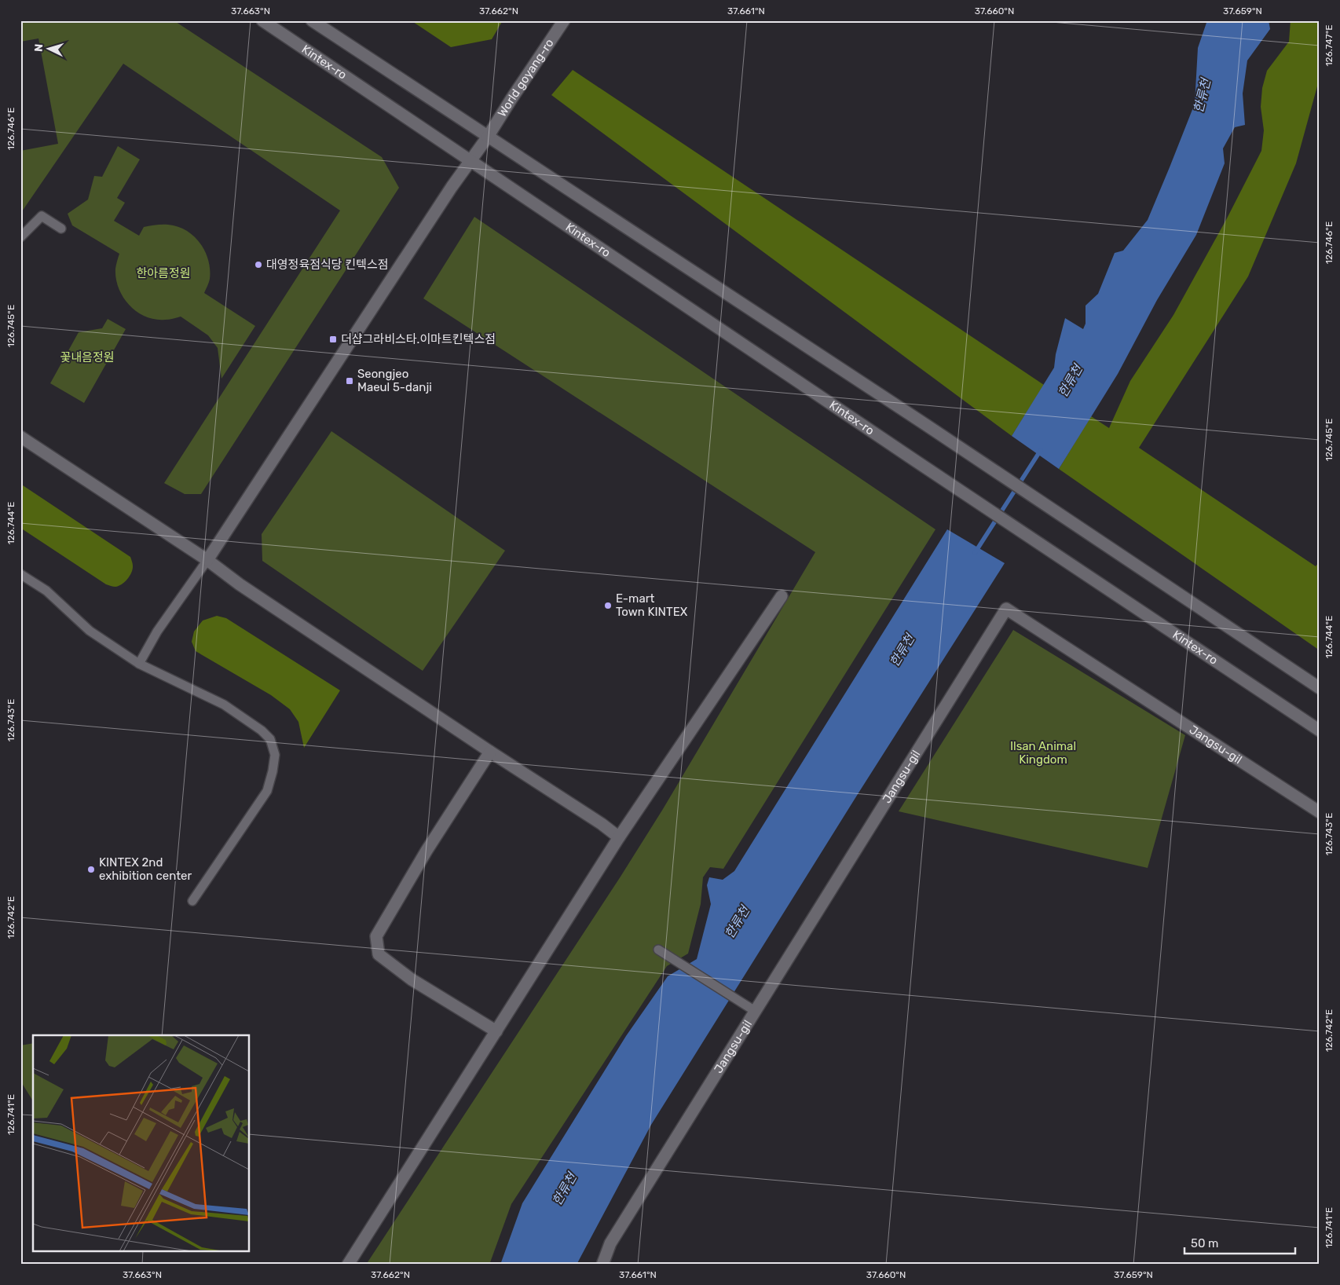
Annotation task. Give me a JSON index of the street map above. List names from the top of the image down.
{
  "streets": {
    "street": ["Kintex-ro", "World goyang-ro", "Jangsu-gil"]
  },
  "crossings": [
    ["Kintex-ro", "World goyang-ro"]
  ],
  "water": ["한류천"],
  "parks": ["한아름정원", "꽃내음정원", "Ilsan Animal Kingdom"],
  "places": {
    "other": ["대영정육점식당 킨텍스점", "E-mart Town KINTEX", "KINTEX 2nd exhibition center"],
    "transit": ["더샵그라비스타.이마트킨텍스점", "Seongjeo Maeul 5-danji"]
  },
  "scale_bar": "50 m",
  "north": "left",
  "coordinates": [
    "37.663°N",
    "37.662°N",
    "37.661°N",
    "37.660°N",
    "37.659°N",
    "126.747°E",
    "126.746°E",
    "126.745°E",
    "126.744°E",
    "126.743°E",
    "126.742°E",
    "126.741°E"
  ]
}
